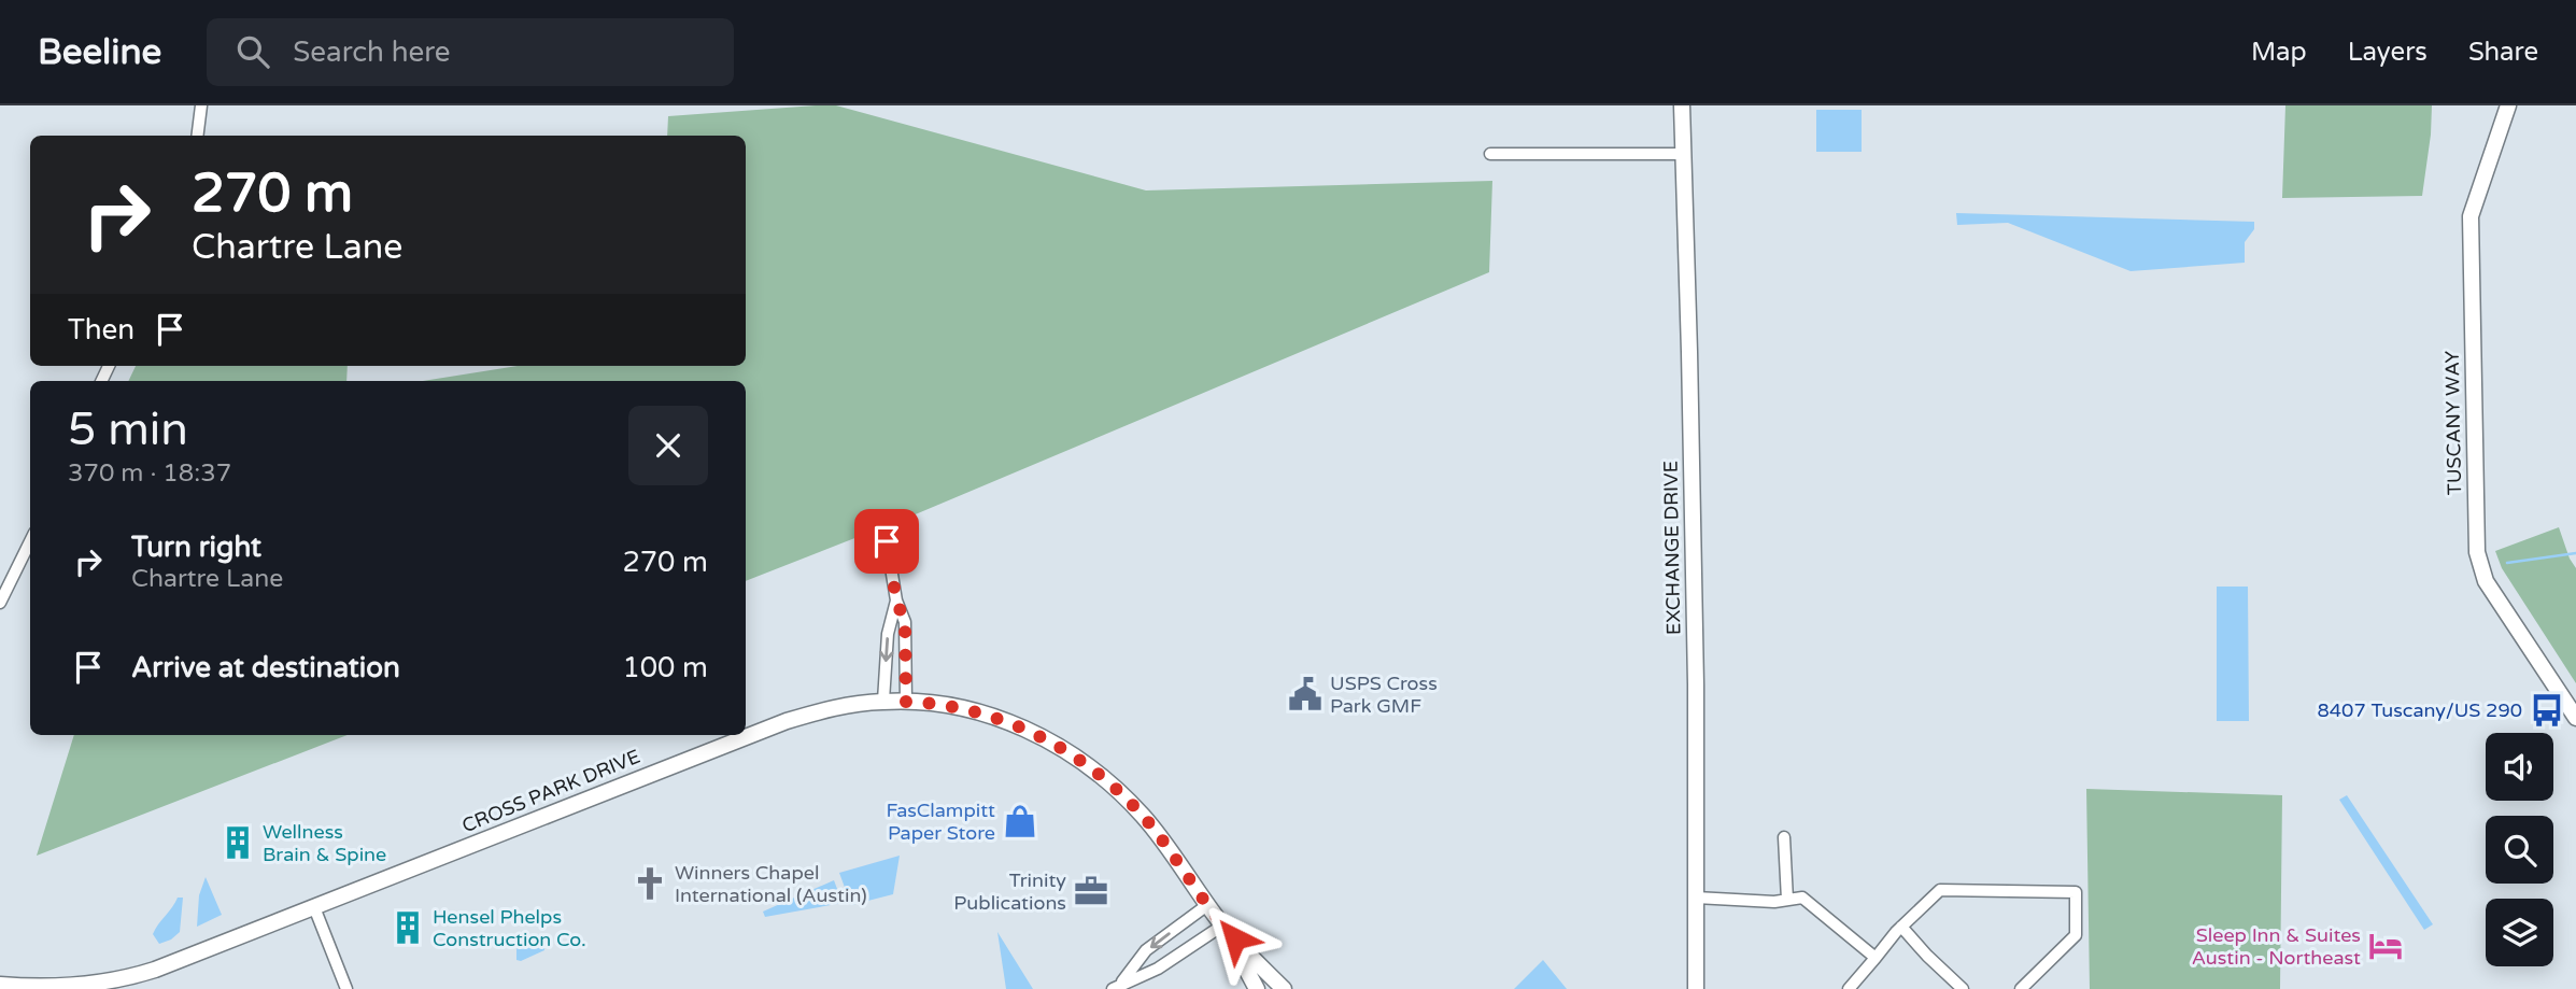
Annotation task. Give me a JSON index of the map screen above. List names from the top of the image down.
{
  "streets": {
    "street": ["TUSCANY WAY", "EXCHANGE DRIVE", "CROSS PARK DRIVE"]
  },
  "places": {
    "public building": ["USPS Cross Park GMF"],
    "bus stop": ["8407 Tuscany/US 290"],
    "shop": ["FasClampitt Paper Store"],
    "building": ["Wellness Brain & Spine", "Hensel Phelps Construction Co."],
    "church": ["Winners Chapel International (Austin)"],
    "office": ["Trinity Publications"],
    "hotel": ["Sleep Inn & Suites Austin - Northeast"]
  },
  "page": {
    "header": "Beeline",
    "search": "Search here",
    "nav": ["Map", "Layers", "Share"],
    "turn": ["270 m", "Chartre Lane"],
    "then": "Then",
    "heading": ["5 min", "370 m · 18:37"],
    "list": [
      {
        "name": "Turn right",
        "note": "Chartre Lane",
        "value": "270 m"
      },
      {
        "name": "Arrive at destination",
        "value": "100 m"
      }
    ]
  }
}
